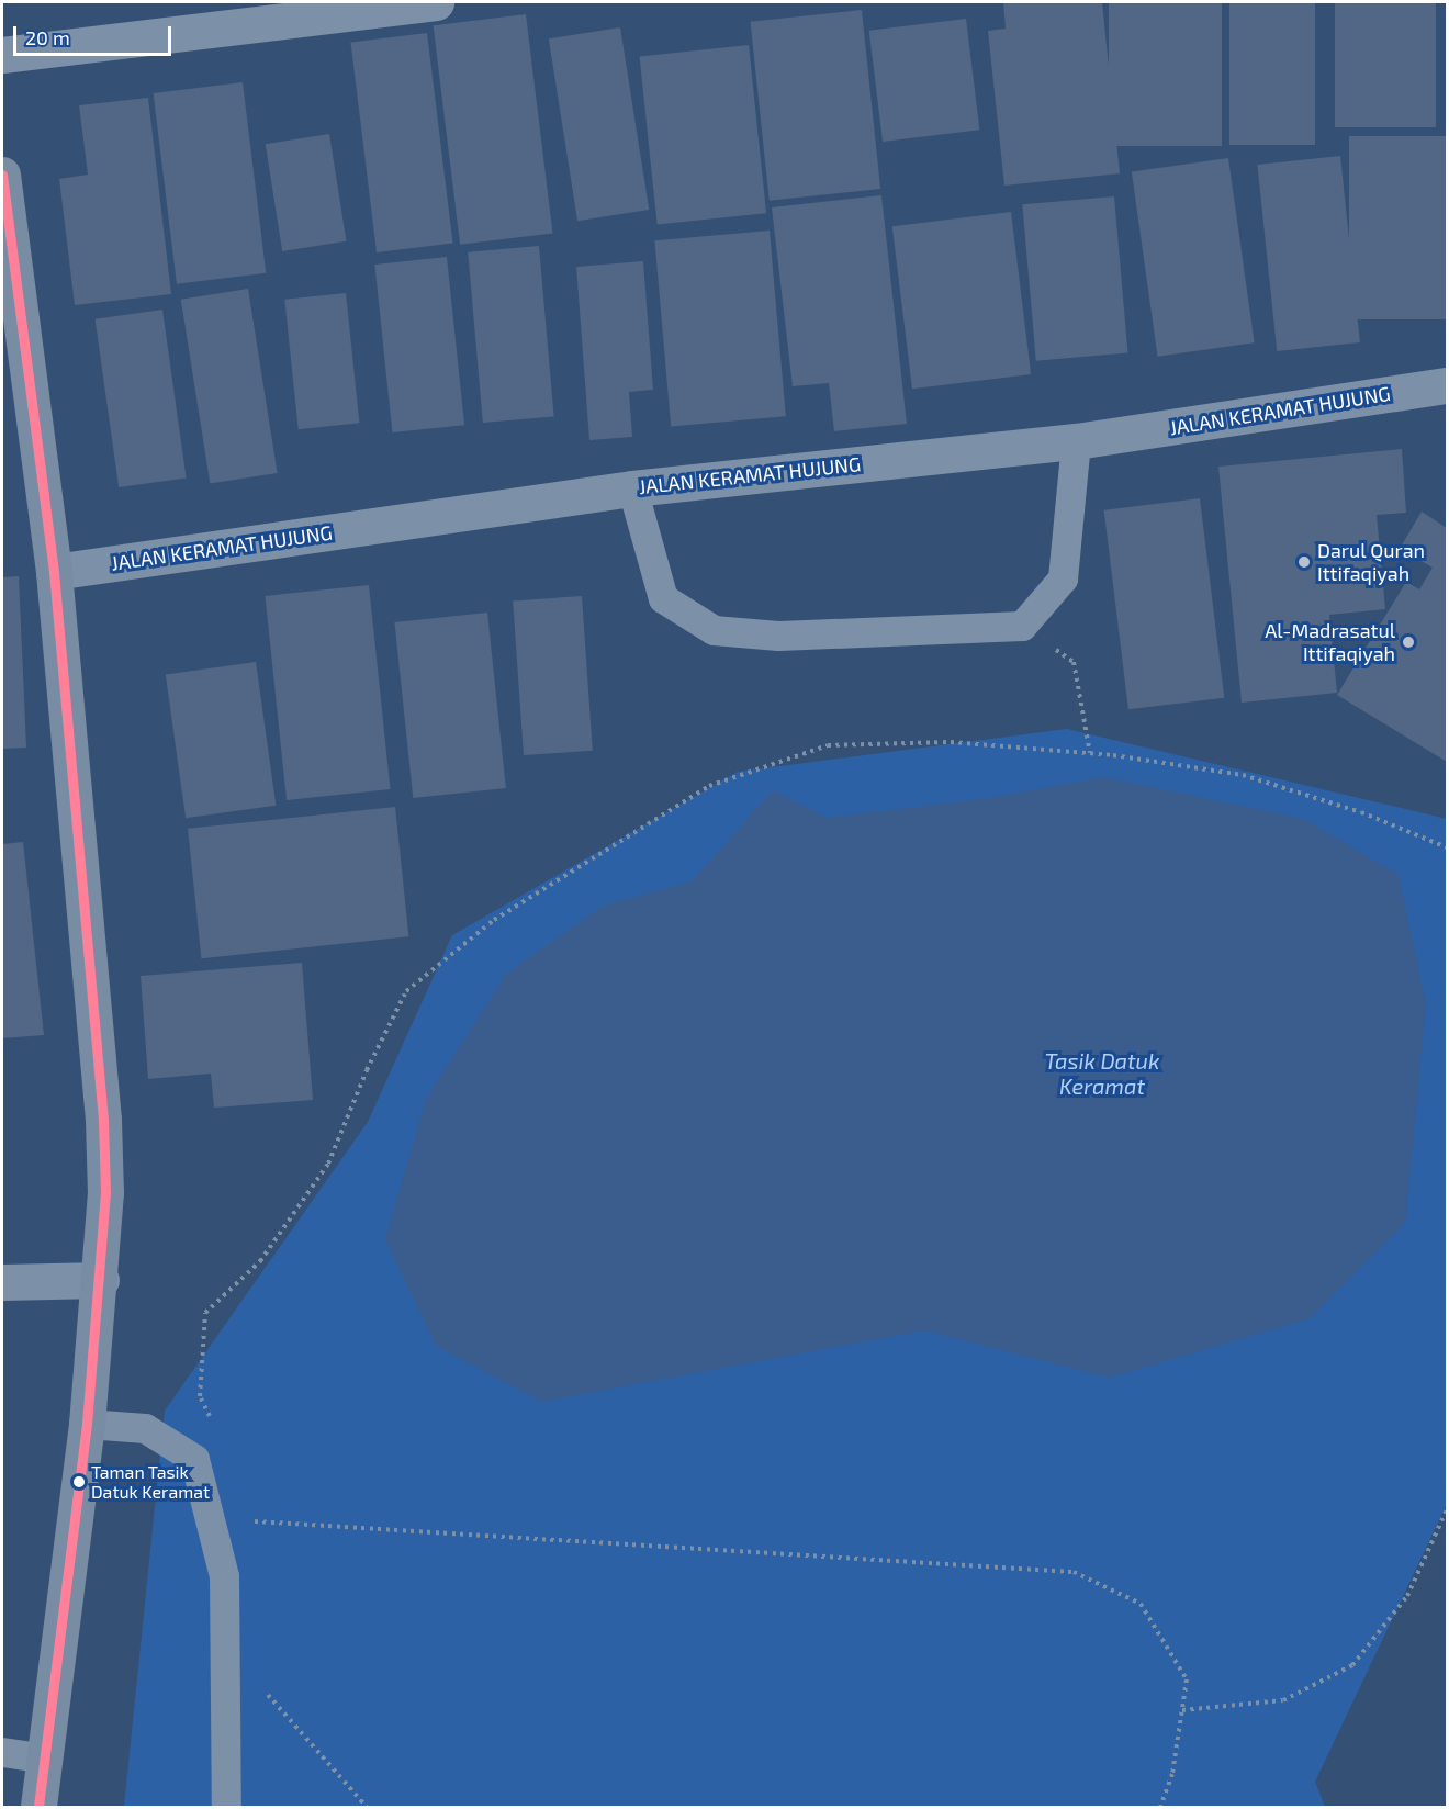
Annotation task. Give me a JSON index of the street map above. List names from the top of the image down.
{
  "streets": {
    "street": ["JALAN KERAMAT HUJUNG"]
  },
  "water": ["Tasik Datuk Keramat"],
  "places": ["Darul Quran Ittifaqiyah", "Al-Madrasatul Ittifaqiyah", "Taman Tasik Datuk Keramat"],
  "scale_bar": "20 m"
}
